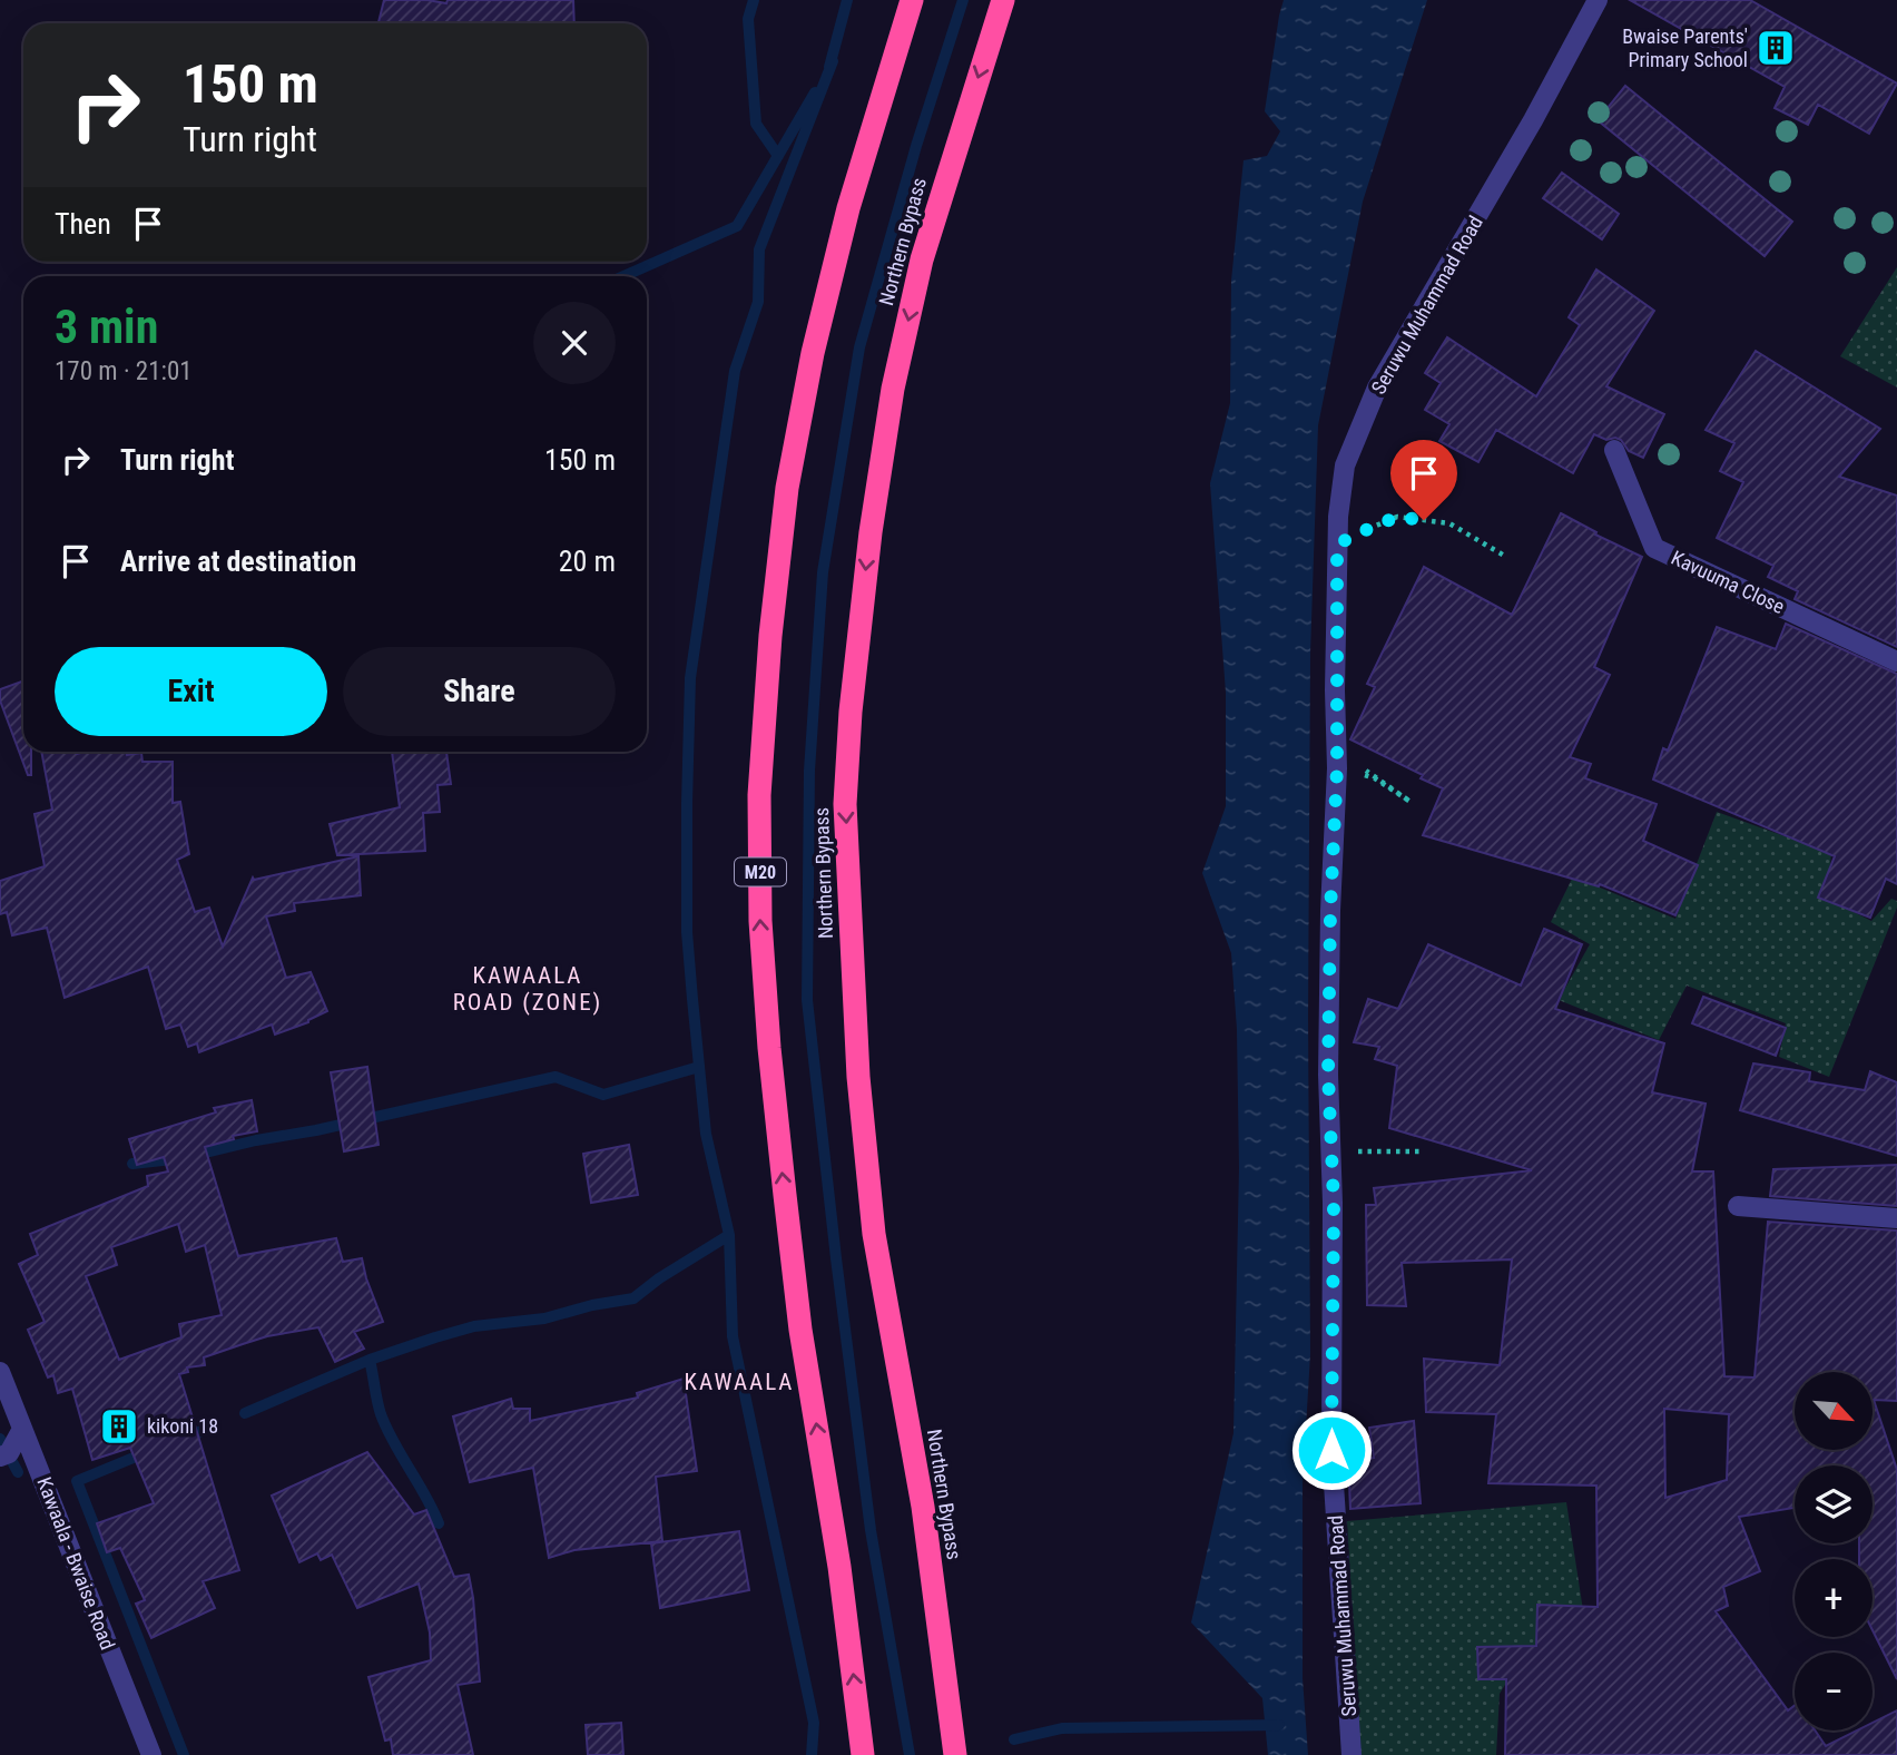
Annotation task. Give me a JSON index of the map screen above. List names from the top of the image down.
{
  "streets": {
    "highway": ["Northern Bypass", "M20"],
    "street": ["Seruwu Muhammad Road", "Kavuuma Close", "Kawaala - Bwaise Road"]
  },
  "districts": ["KAWAALA ROAD (ZONE)", "KAWAALA"],
  "places": {
    "building": ["Bwaise Parents' Primary School", "kikoni 18"]
  },
  "north": "bottom right",
  "page": {
    "turn": ["150 m", "Turn right"],
    "then": "Then",
    "heading": ["3 min", "170 m · 21:01"],
    "list": [
      {
        "name": "Turn right",
        "value": "150 m"
      },
      {
        "name": "Arrive at destination",
        "value": "20 m"
      }
    ],
    "buttons": ["Exit", "Share"],
    "map_buttons": ["+", "−"]
  }
}
